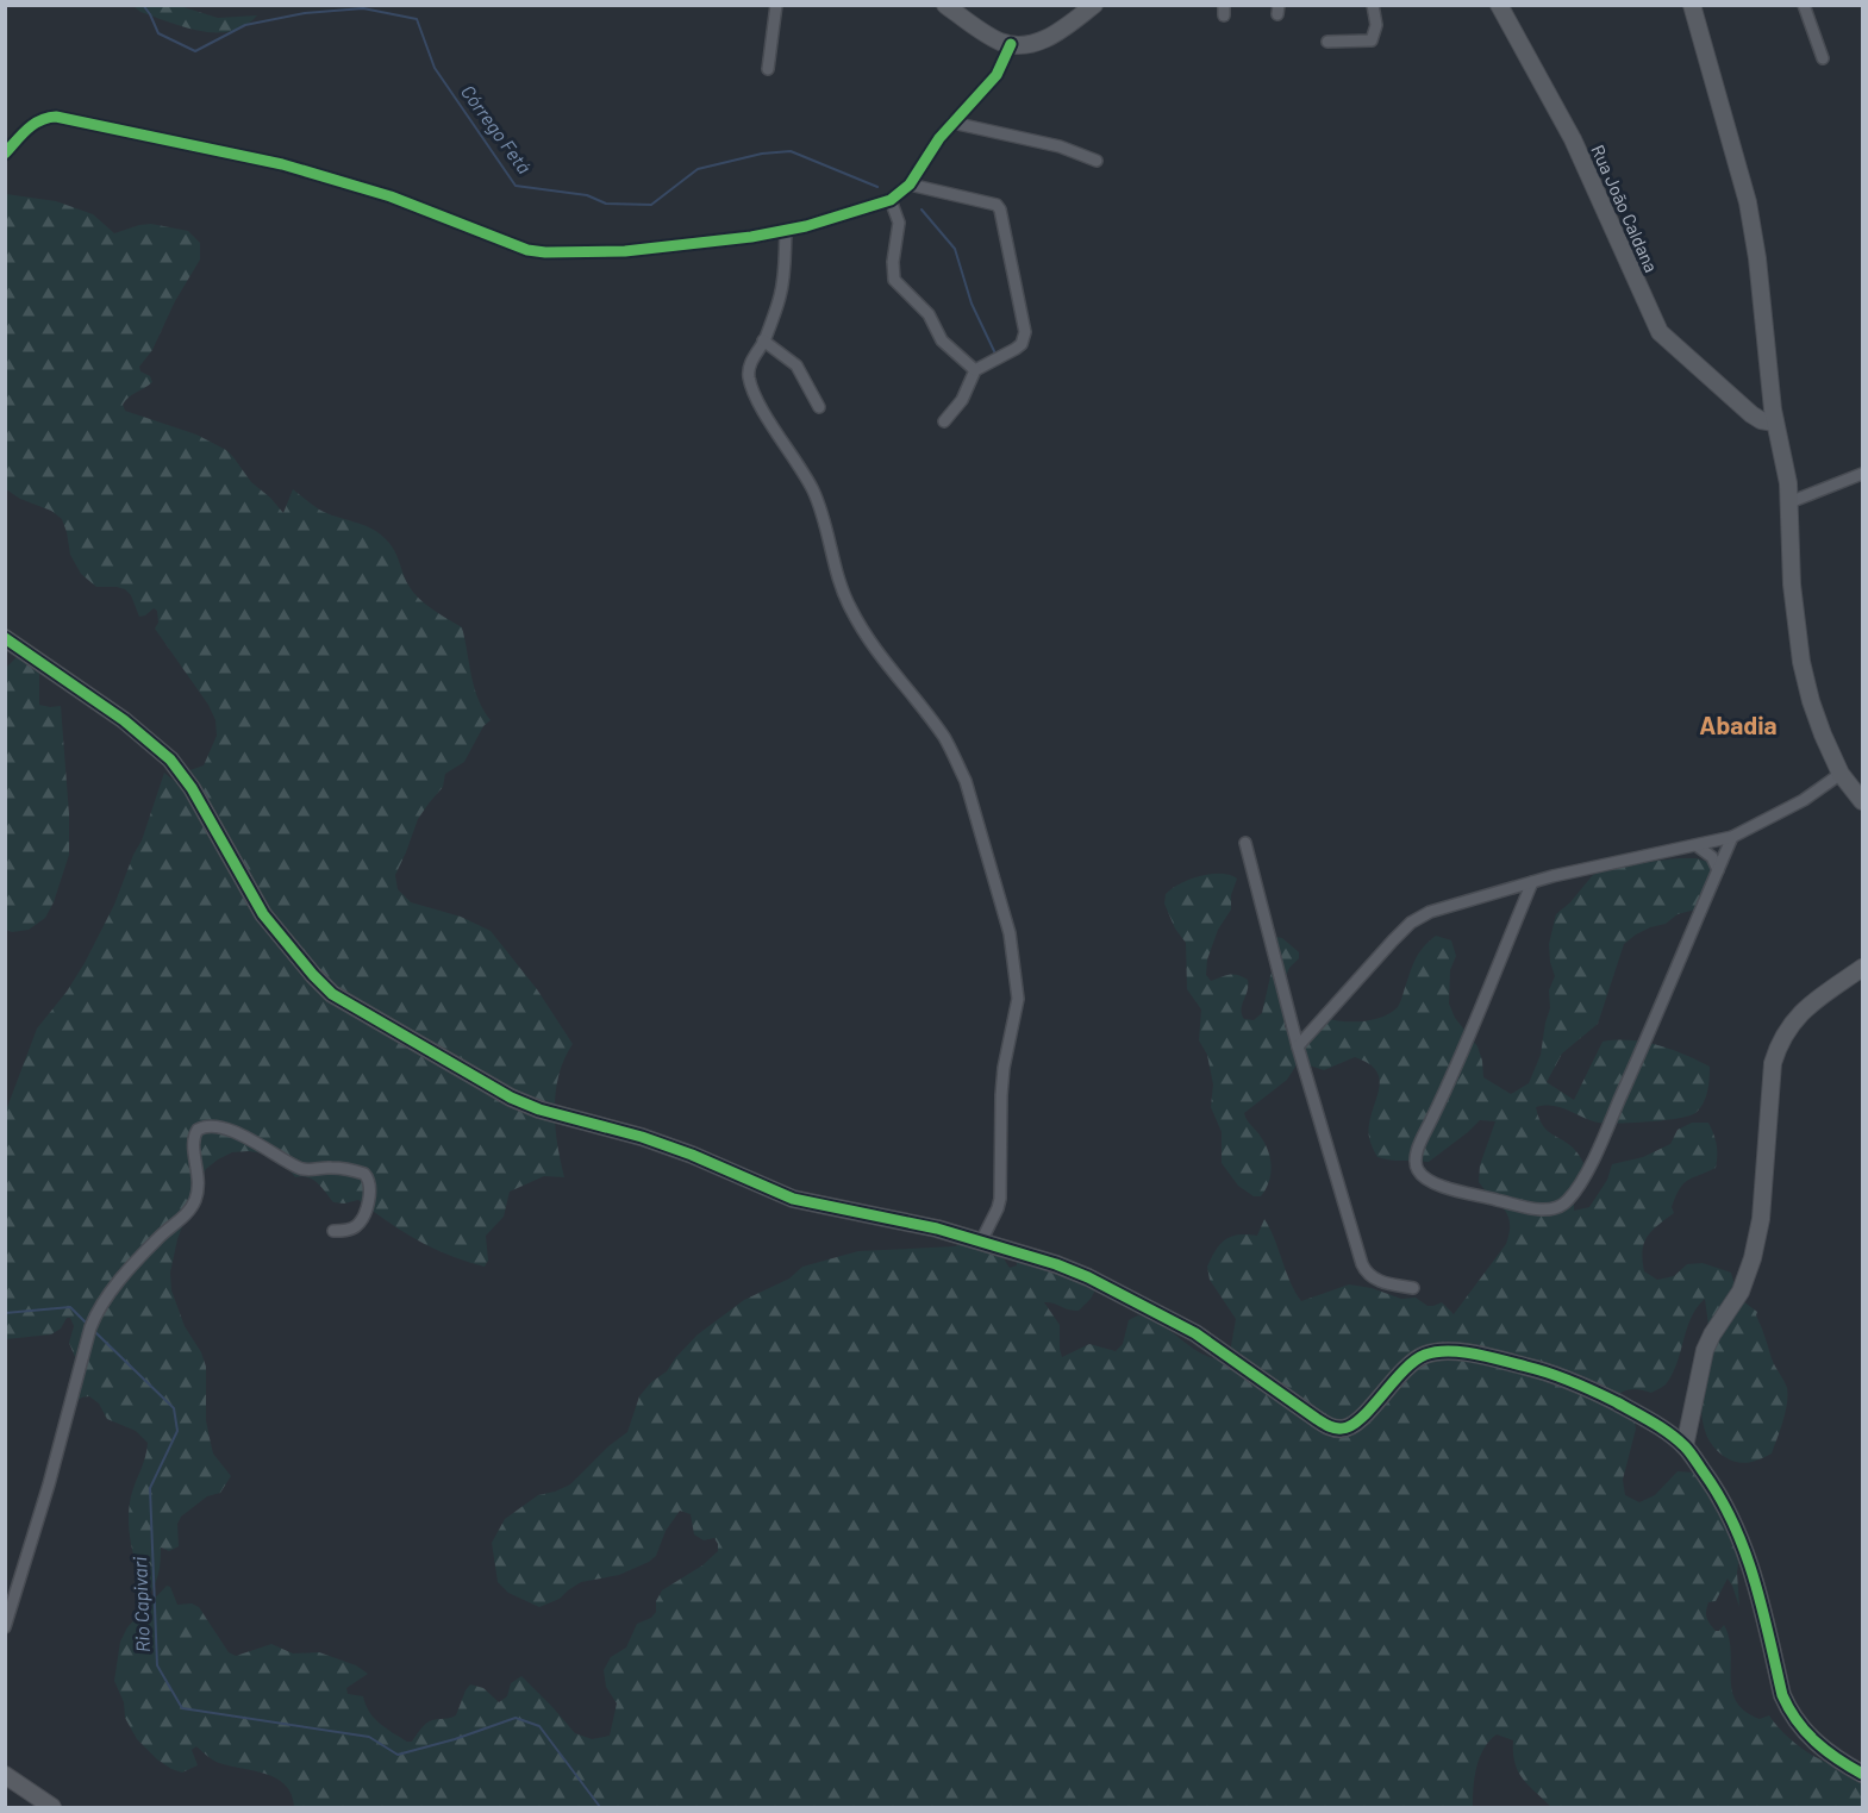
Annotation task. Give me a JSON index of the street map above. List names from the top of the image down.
{
  "streets": {
    "street": ["Rua João Caldana"]
  },
  "districts": ["Abadia"],
  "water": ["Córrego Fetá", "Rio Capivari"]
}
